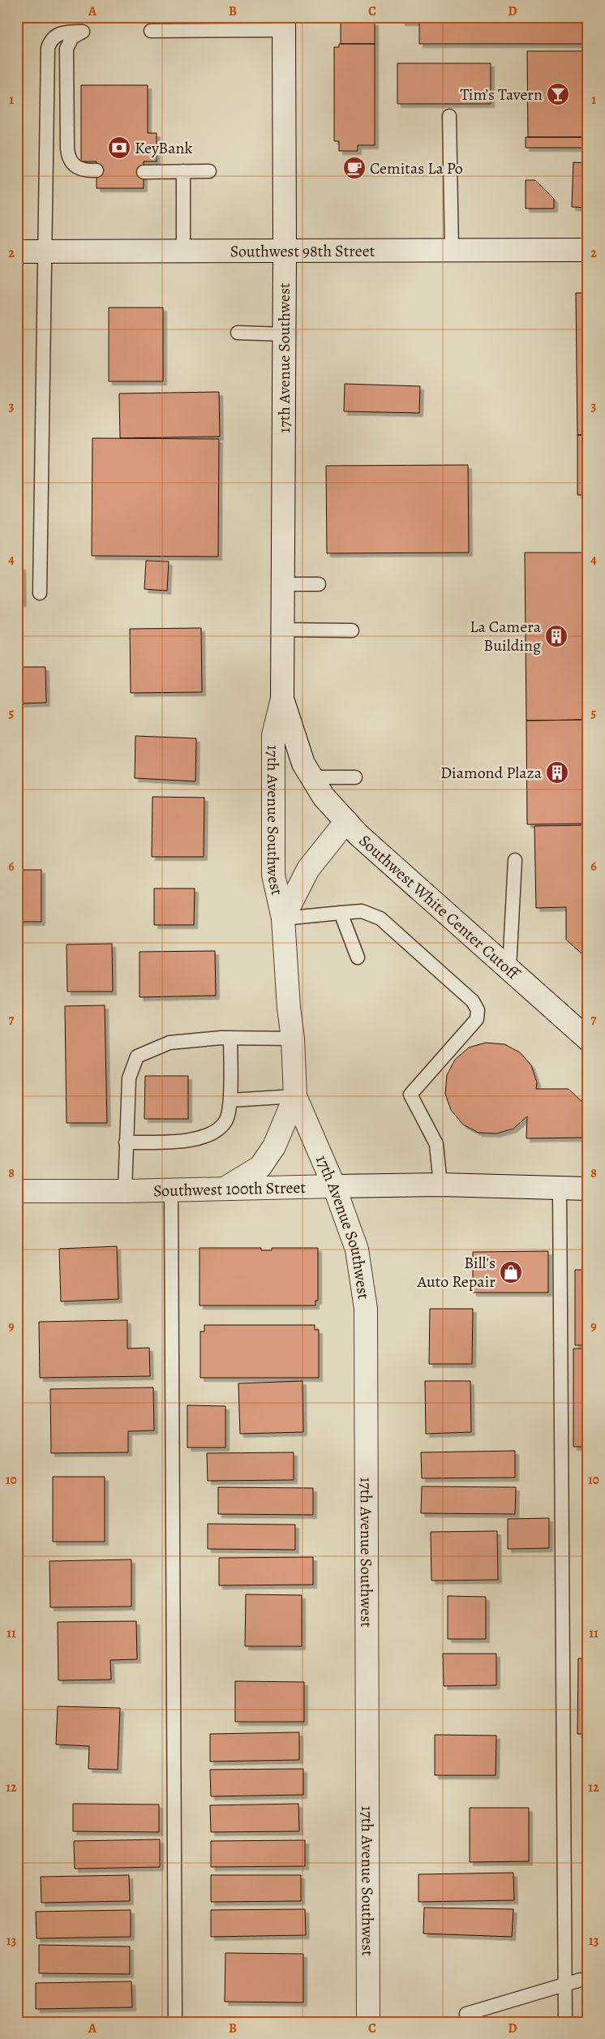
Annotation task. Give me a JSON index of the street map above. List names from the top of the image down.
{
  "streets": {
    "street": [
      "Southwest 98th Street",
      "17th Avenue Southwest",
      "Southwest White Center Cutoff",
      "Southwest 100th Street"
    ]
  },
  "crossings": [
    ["Southwest 98th Street", "17th Avenue Southwest"],
    ["17th Avenue Southwest", "Southwest White Center Cutoff"],
    ["17th Avenue Southwest", "Southwest 100th Street"]
  ],
  "places": {
    "bar": ["Tim’s Tavern"],
    "bank": ["KeyBank"],
    "cafe": ["Cemitas La Po"],
    "building": ["La Camera Building", "Diamond Plaza"],
    "shop": ["Bill's Auto Repair"]
  },
  "grid": {
    "columns": [
      "A",
      "B",
      "C",
      "D"
    ],
    "rows": [
      "1",
      "2",
      "3",
      "4",
      "5",
      "6",
      "7",
      "8",
      "9",
      "10",
      "11",
      "12",
      "13"
    ]
  }
}
